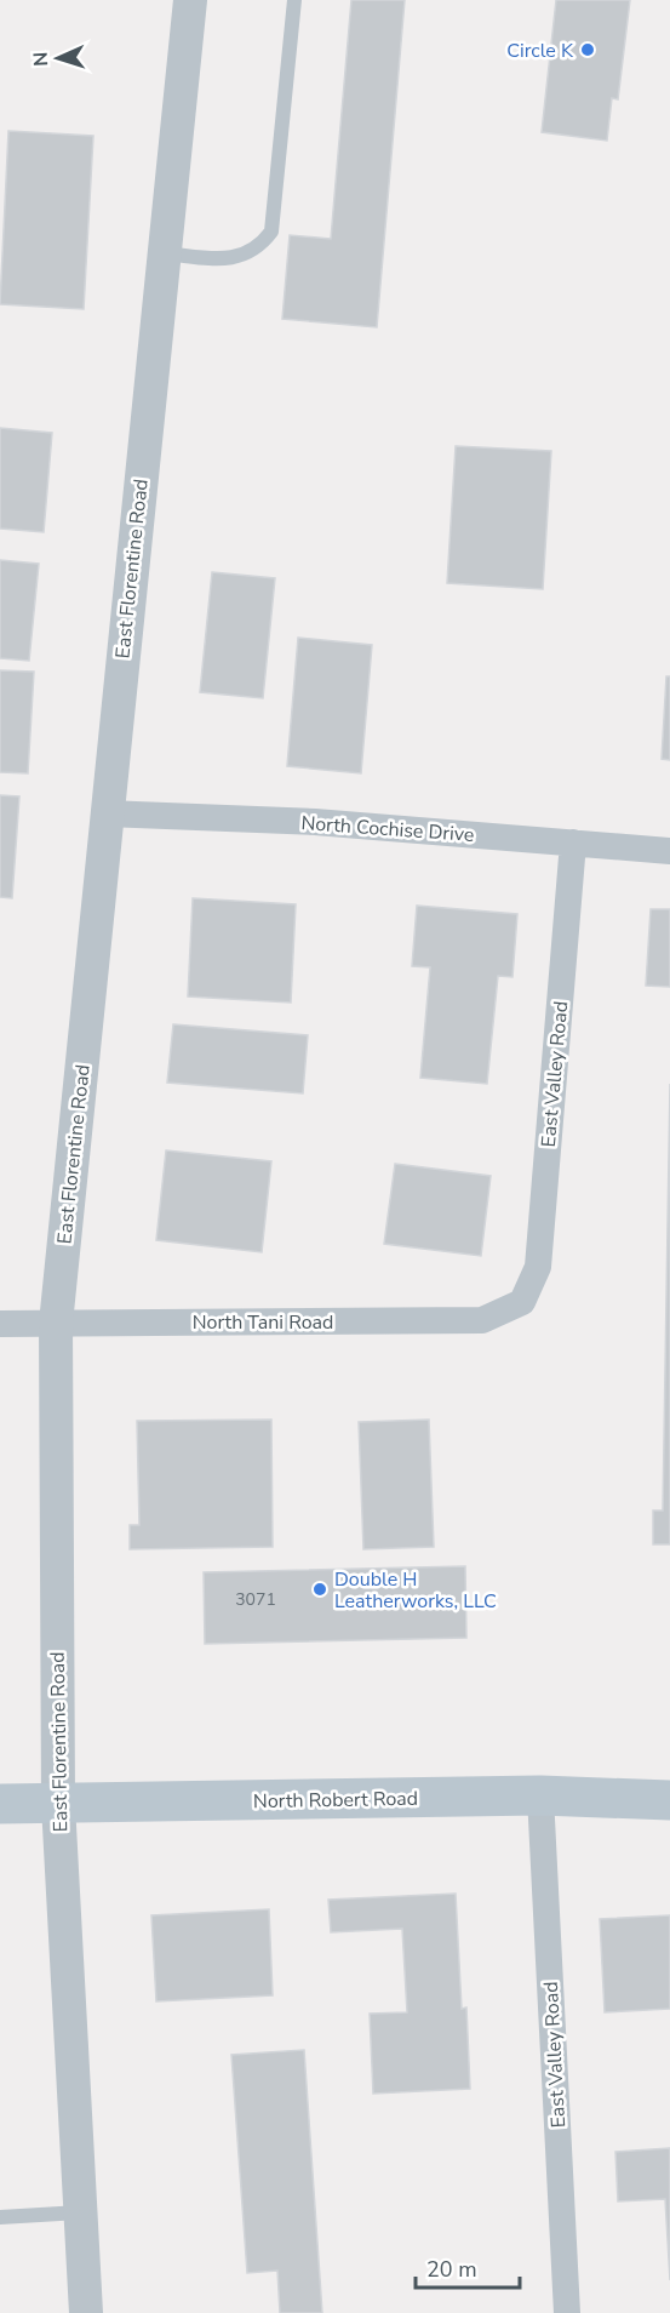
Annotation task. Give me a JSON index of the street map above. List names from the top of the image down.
{
  "streets": {
    "main road": ["North Robert Road"],
    "street": [
      "East Florentine Road",
      "North Cochise Drive",
      "East Valley Road",
      "North Tani Road"
    ]
  },
  "crossings": [
    ["East Florentine Road", "North Cochise Drive"],
    ["East Florentine Road", "North Tani Road"],
    ["East Florentine Road", "North Robert Road"],
    ["North Cochise Drive", "East Valley Road"],
    ["East Valley Road", "North Tani Road"],
    ["East Valley Road", "North Robert Road"]
  ],
  "places": ["Circle K", "Double H Leatherworks, LLC"],
  "house_numbers": ["3071"],
  "scale_bar": "20 m",
  "north": "left"
}
